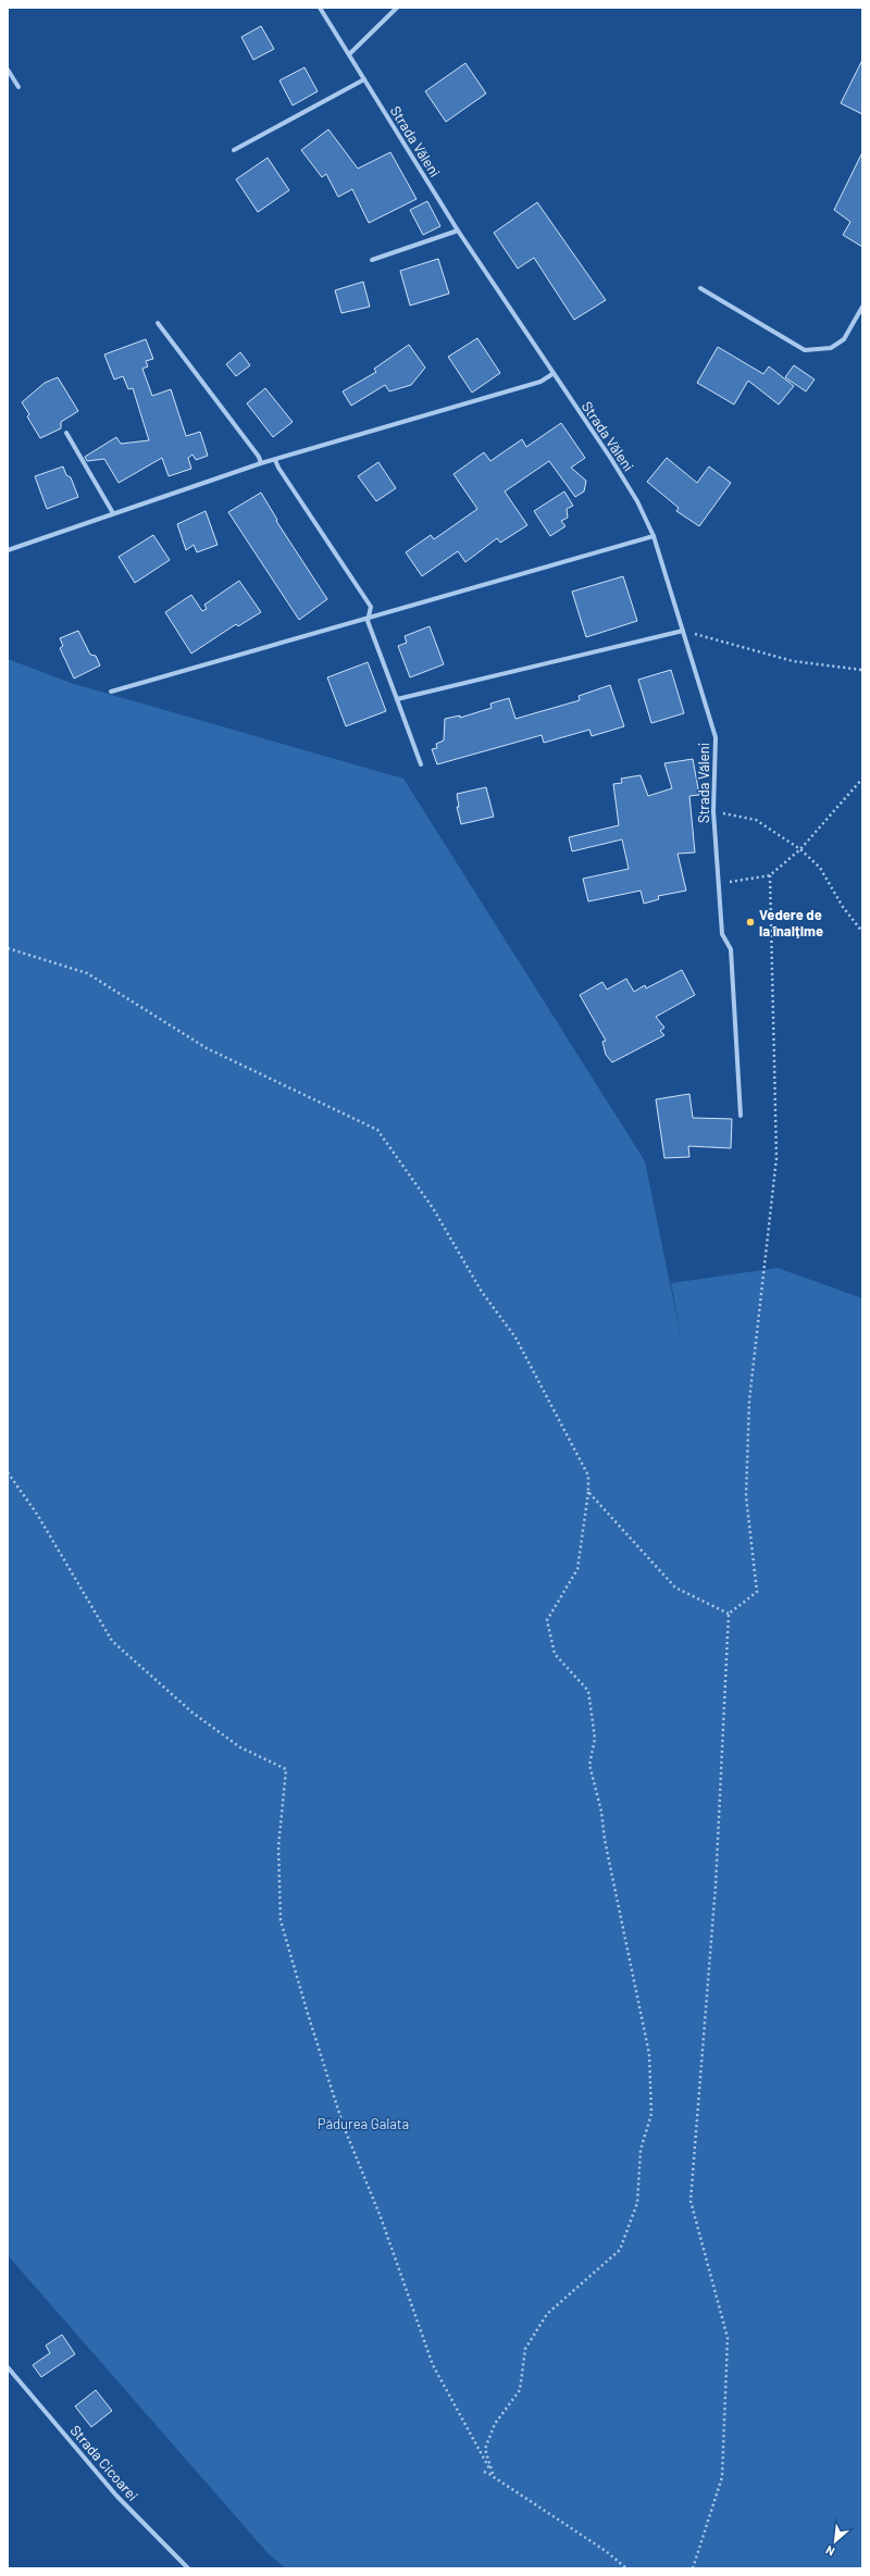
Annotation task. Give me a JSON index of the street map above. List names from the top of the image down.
{
  "streets": {
    "street": ["Strada Văleni", "Strada Cicoarei"]
  },
  "parks": ["Pădurea Galata"],
  "places": ["Vedere de la înalțime"],
  "north": "bottom left"
}
